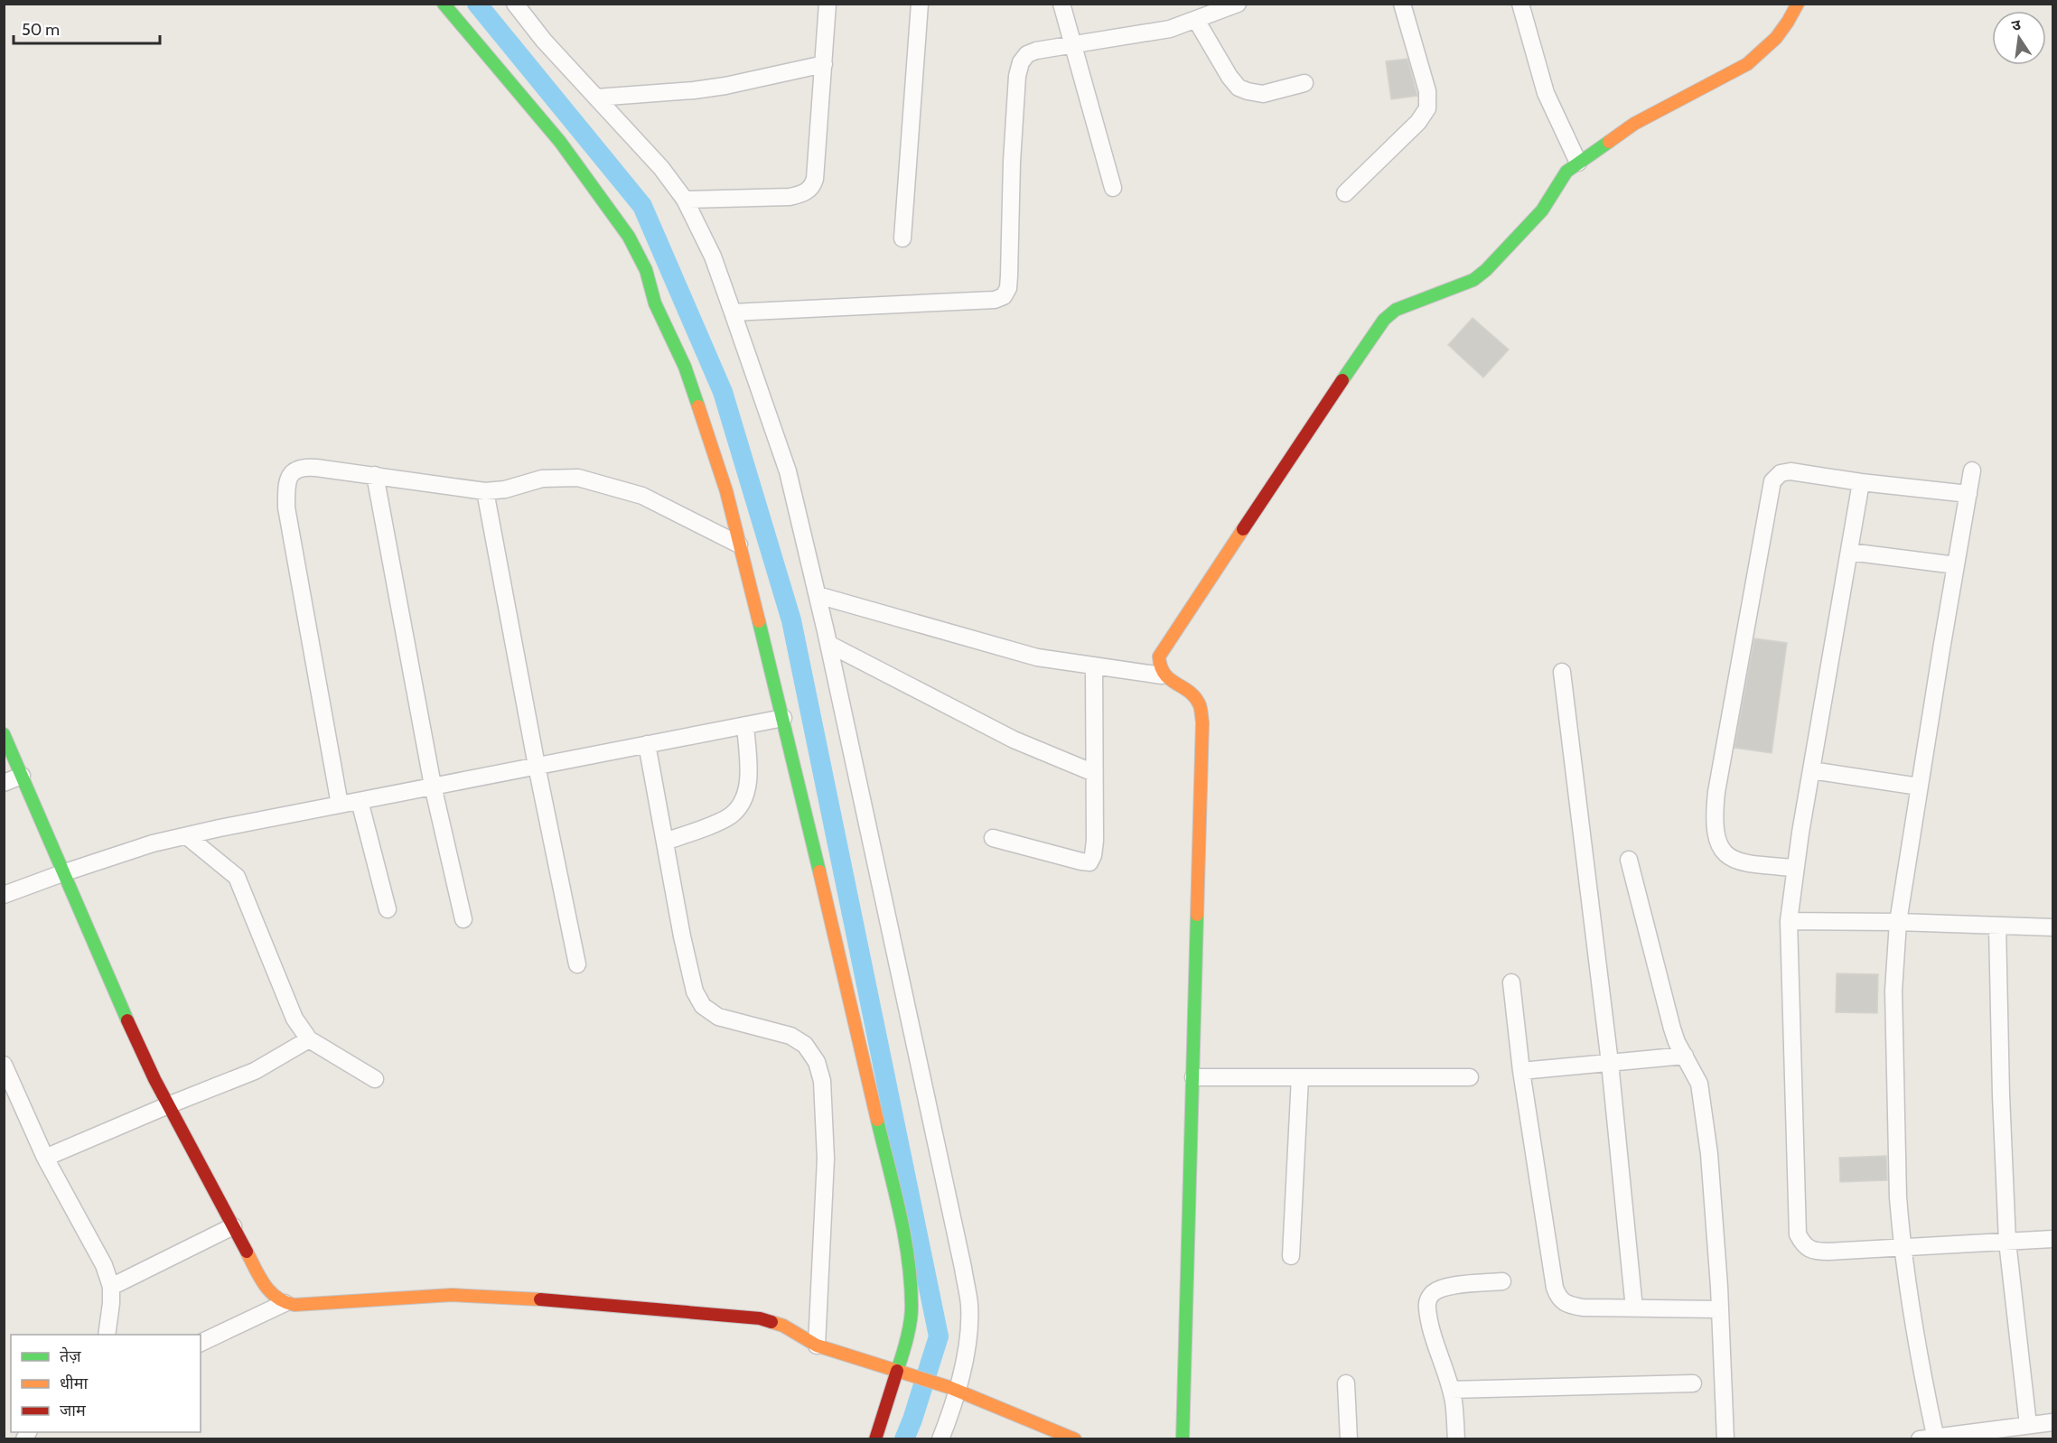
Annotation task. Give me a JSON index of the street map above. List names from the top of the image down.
{
  "legend": ["तेज़", "धीमा", "जाम"],
  "scale_bar": "50 m",
  "north": "top"
}
